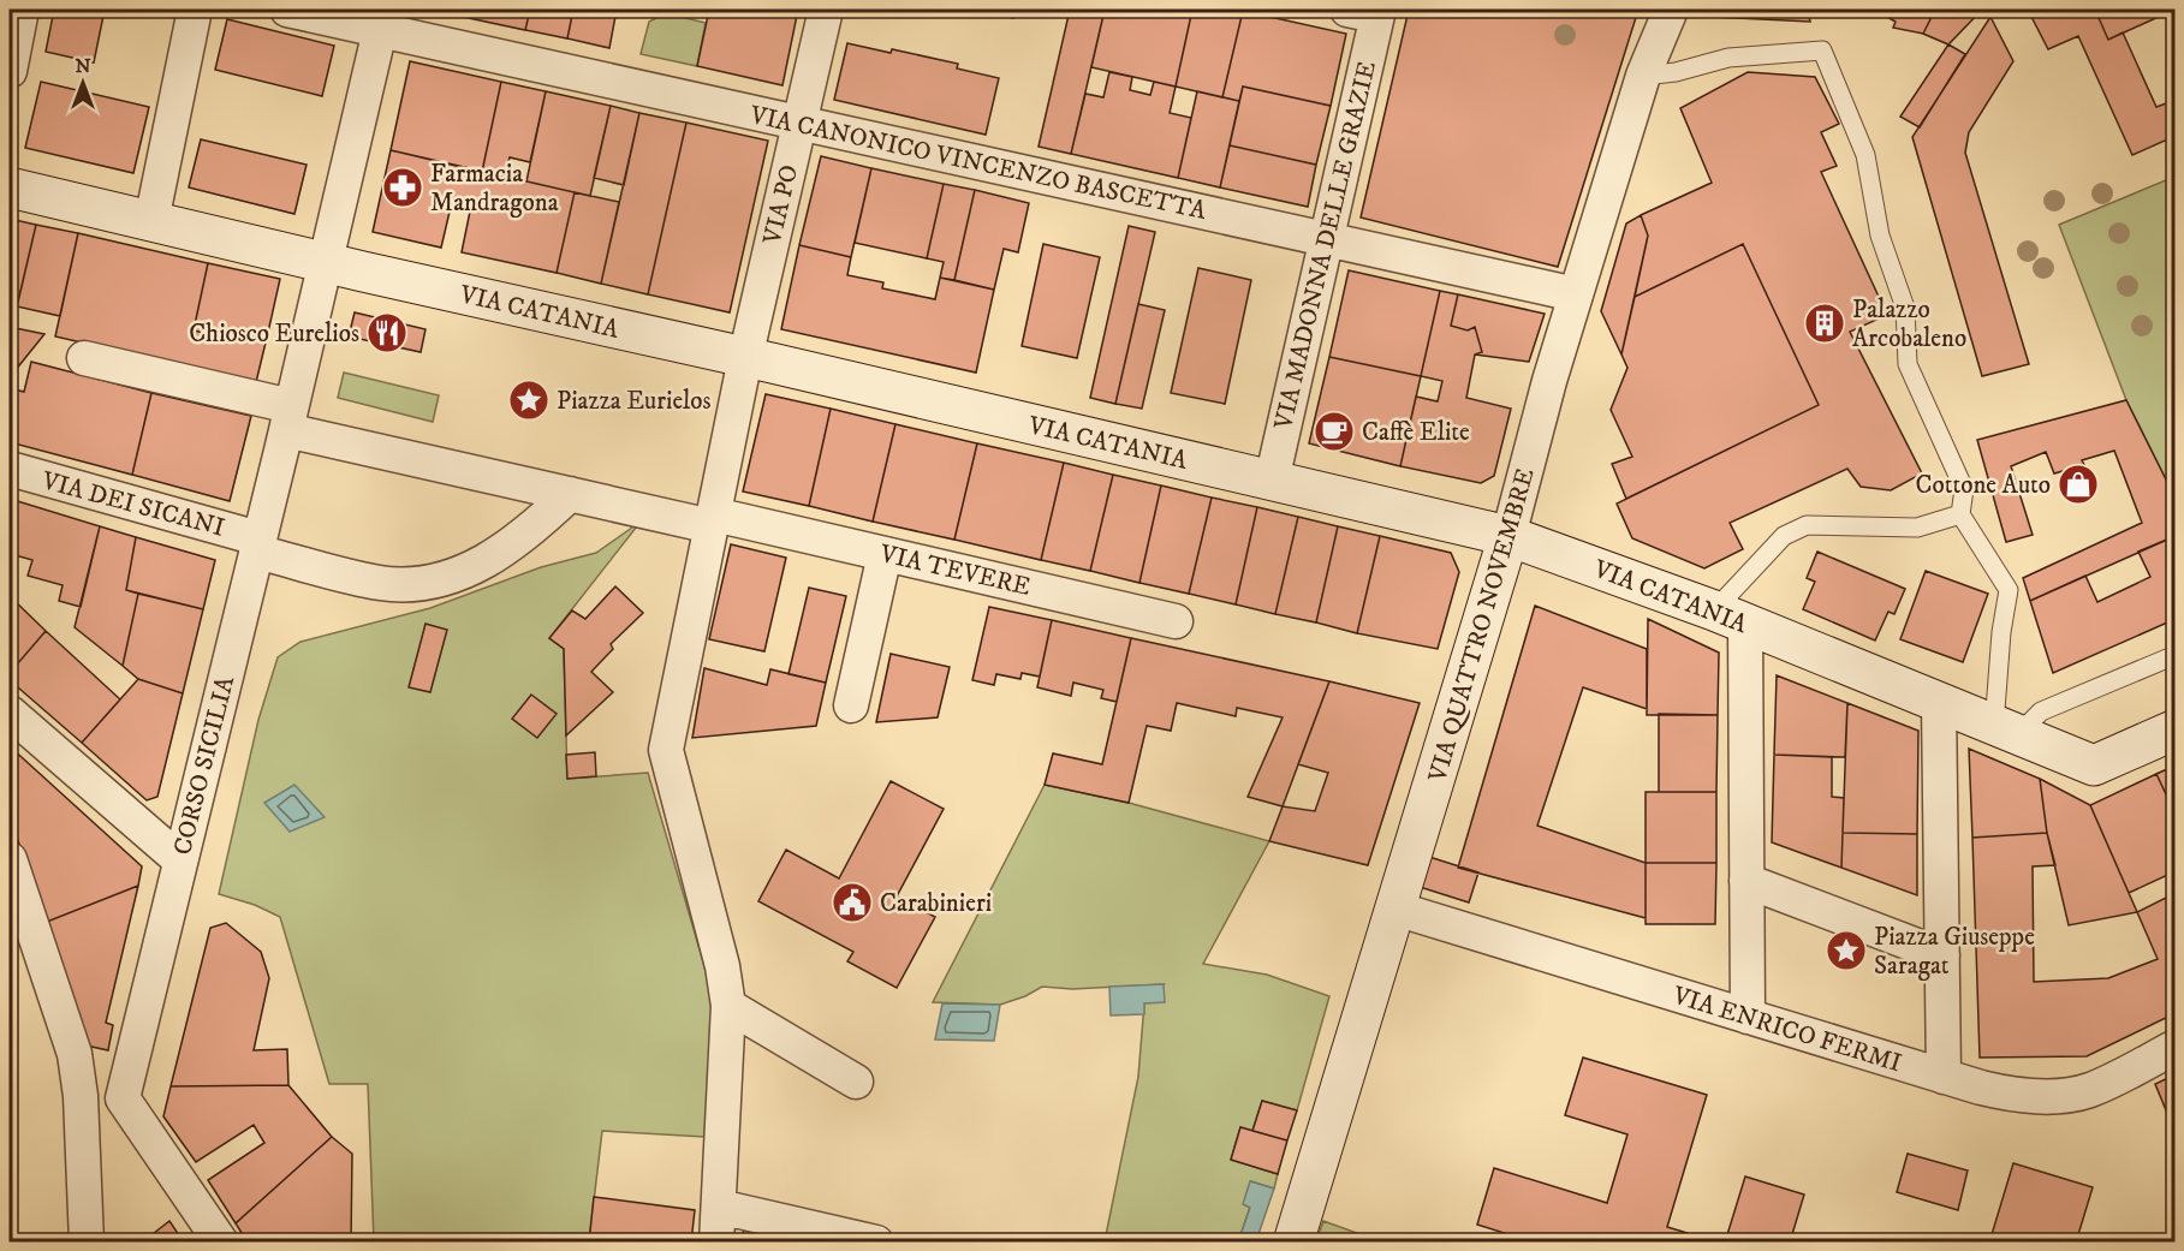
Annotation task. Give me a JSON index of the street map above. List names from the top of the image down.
{
  "streets": {
    "street": [
      "VIA CANONICO VINCENZO BASCETTA",
      "VIA PO",
      "VIA MADONNA DELLE GRAZIE",
      "VIA CATANIA",
      "VIA DEI SICANI",
      "VIA TEVERE",
      "VIA QUATTRO NOVEMBRE",
      "CORSO SICILIA",
      "VIA ENRICO FERMI"
    ]
  },
  "crossings": [
    ["VIA CANONICO VINCENZO BASCETTA", "VIA PO"],
    ["VIA CANONICO VINCENZO BASCETTA", "VIA MADONNA DELLE GRAZIE"],
    ["VIA CANONICO VINCENZO BASCETTA", "VIA QUATTRO NOVEMBRE"],
    ["VIA CANONICO VINCENZO BASCETTA", "CORSO SICILIA"],
    ["VIA PO", "VIA CATANIA"],
    ["VIA PO", "VIA TEVERE"],
    ["VIA MADONNA DELLE GRAZIE", "VIA CATANIA"],
    ["VIA CATANIA", "VIA QUATTRO NOVEMBRE"],
    ["VIA CATANIA", "CORSO SICILIA"],
    ["VIA DEI SICANI", "VIA TEVERE"],
    ["VIA DEI SICANI", "CORSO SICILIA"],
    ["VIA TEVERE", "CORSO SICILIA"],
    ["VIA QUATTRO NOVEMBRE", "VIA ENRICO FERMI"]
  ],
  "places": {
    "pharmacy": ["Farmacia Mandragona"],
    "building": ["Palazzo Arcobaleno"],
    "restaurant": ["Chiosco Eurelios"],
    "place": ["Piazza Eurielos", "Piazza Giuseppe Saragat"],
    "cafe": ["Caffè Elite"],
    "shop": ["Cottone Auto"],
    "public building": ["Carabinieri"]
  },
  "north": "top"
}
